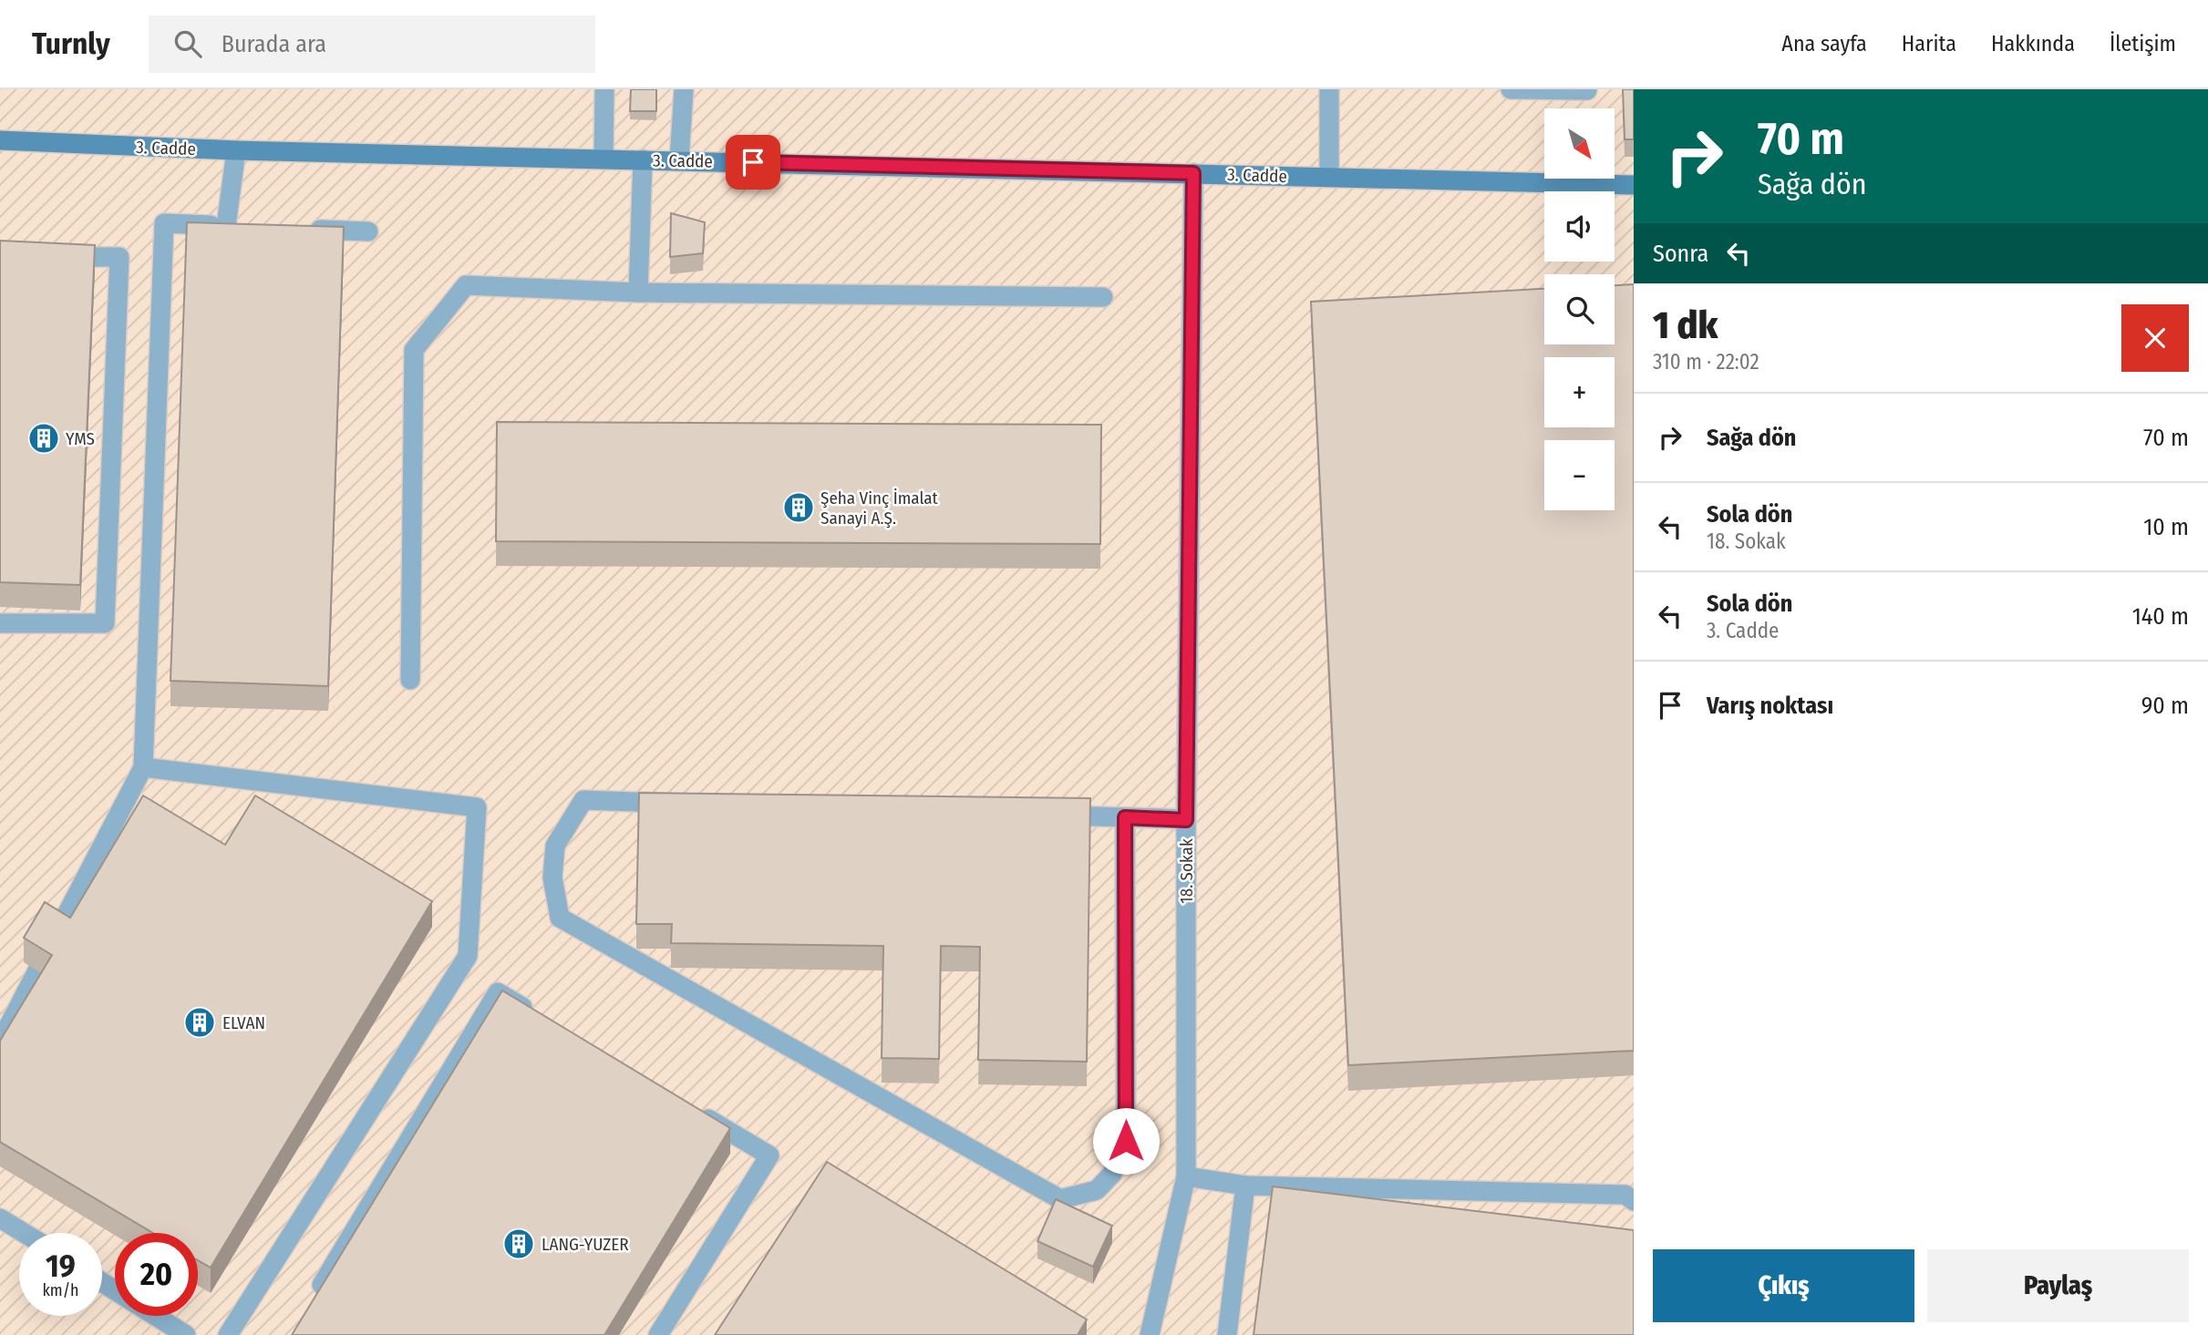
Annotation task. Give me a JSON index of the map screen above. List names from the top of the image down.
{
  "streets": {
    "street": ["3. Cadde", "18. Sokak"]
  },
  "crossings": [
    ["3. Cadde", "18. Sokak"]
  ],
  "places": {
    "building": [
      "YMS",
      "Şeha Vinç İmalat Sanayi A.Ş.",
      "ELVAN",
      "LANG-YUZER"
    ]
  },
  "north": "bottom right",
  "page": {
    "header": "Turnly",
    "search": "Burada ara",
    "nav": [
      "Ana sayfa",
      "Harita",
      "Hakkında",
      "İletişim"
    ],
    "turn": ["70 m", "Sağa dön"],
    "map_buttons": ["+", "−"],
    "then": "Sonra",
    "heading": ["1 dk", "310 m · 22:02"],
    "list": [
      {
        "name": "Sağa dön",
        "value": "70 m"
      },
      {
        "name": "Sola dön",
        "note": "18. Sokak",
        "value": "10 m"
      },
      {
        "name": "Sola dön",
        "note": "3. Cadde",
        "value": "140 m"
      },
      {
        "name": "Varış noktası",
        "value": "90 m"
      }
    ],
    "speed": "19 km/h",
    "limit": "20",
    "buttons": ["Çıkış", "Paylaş"]
  }
}
